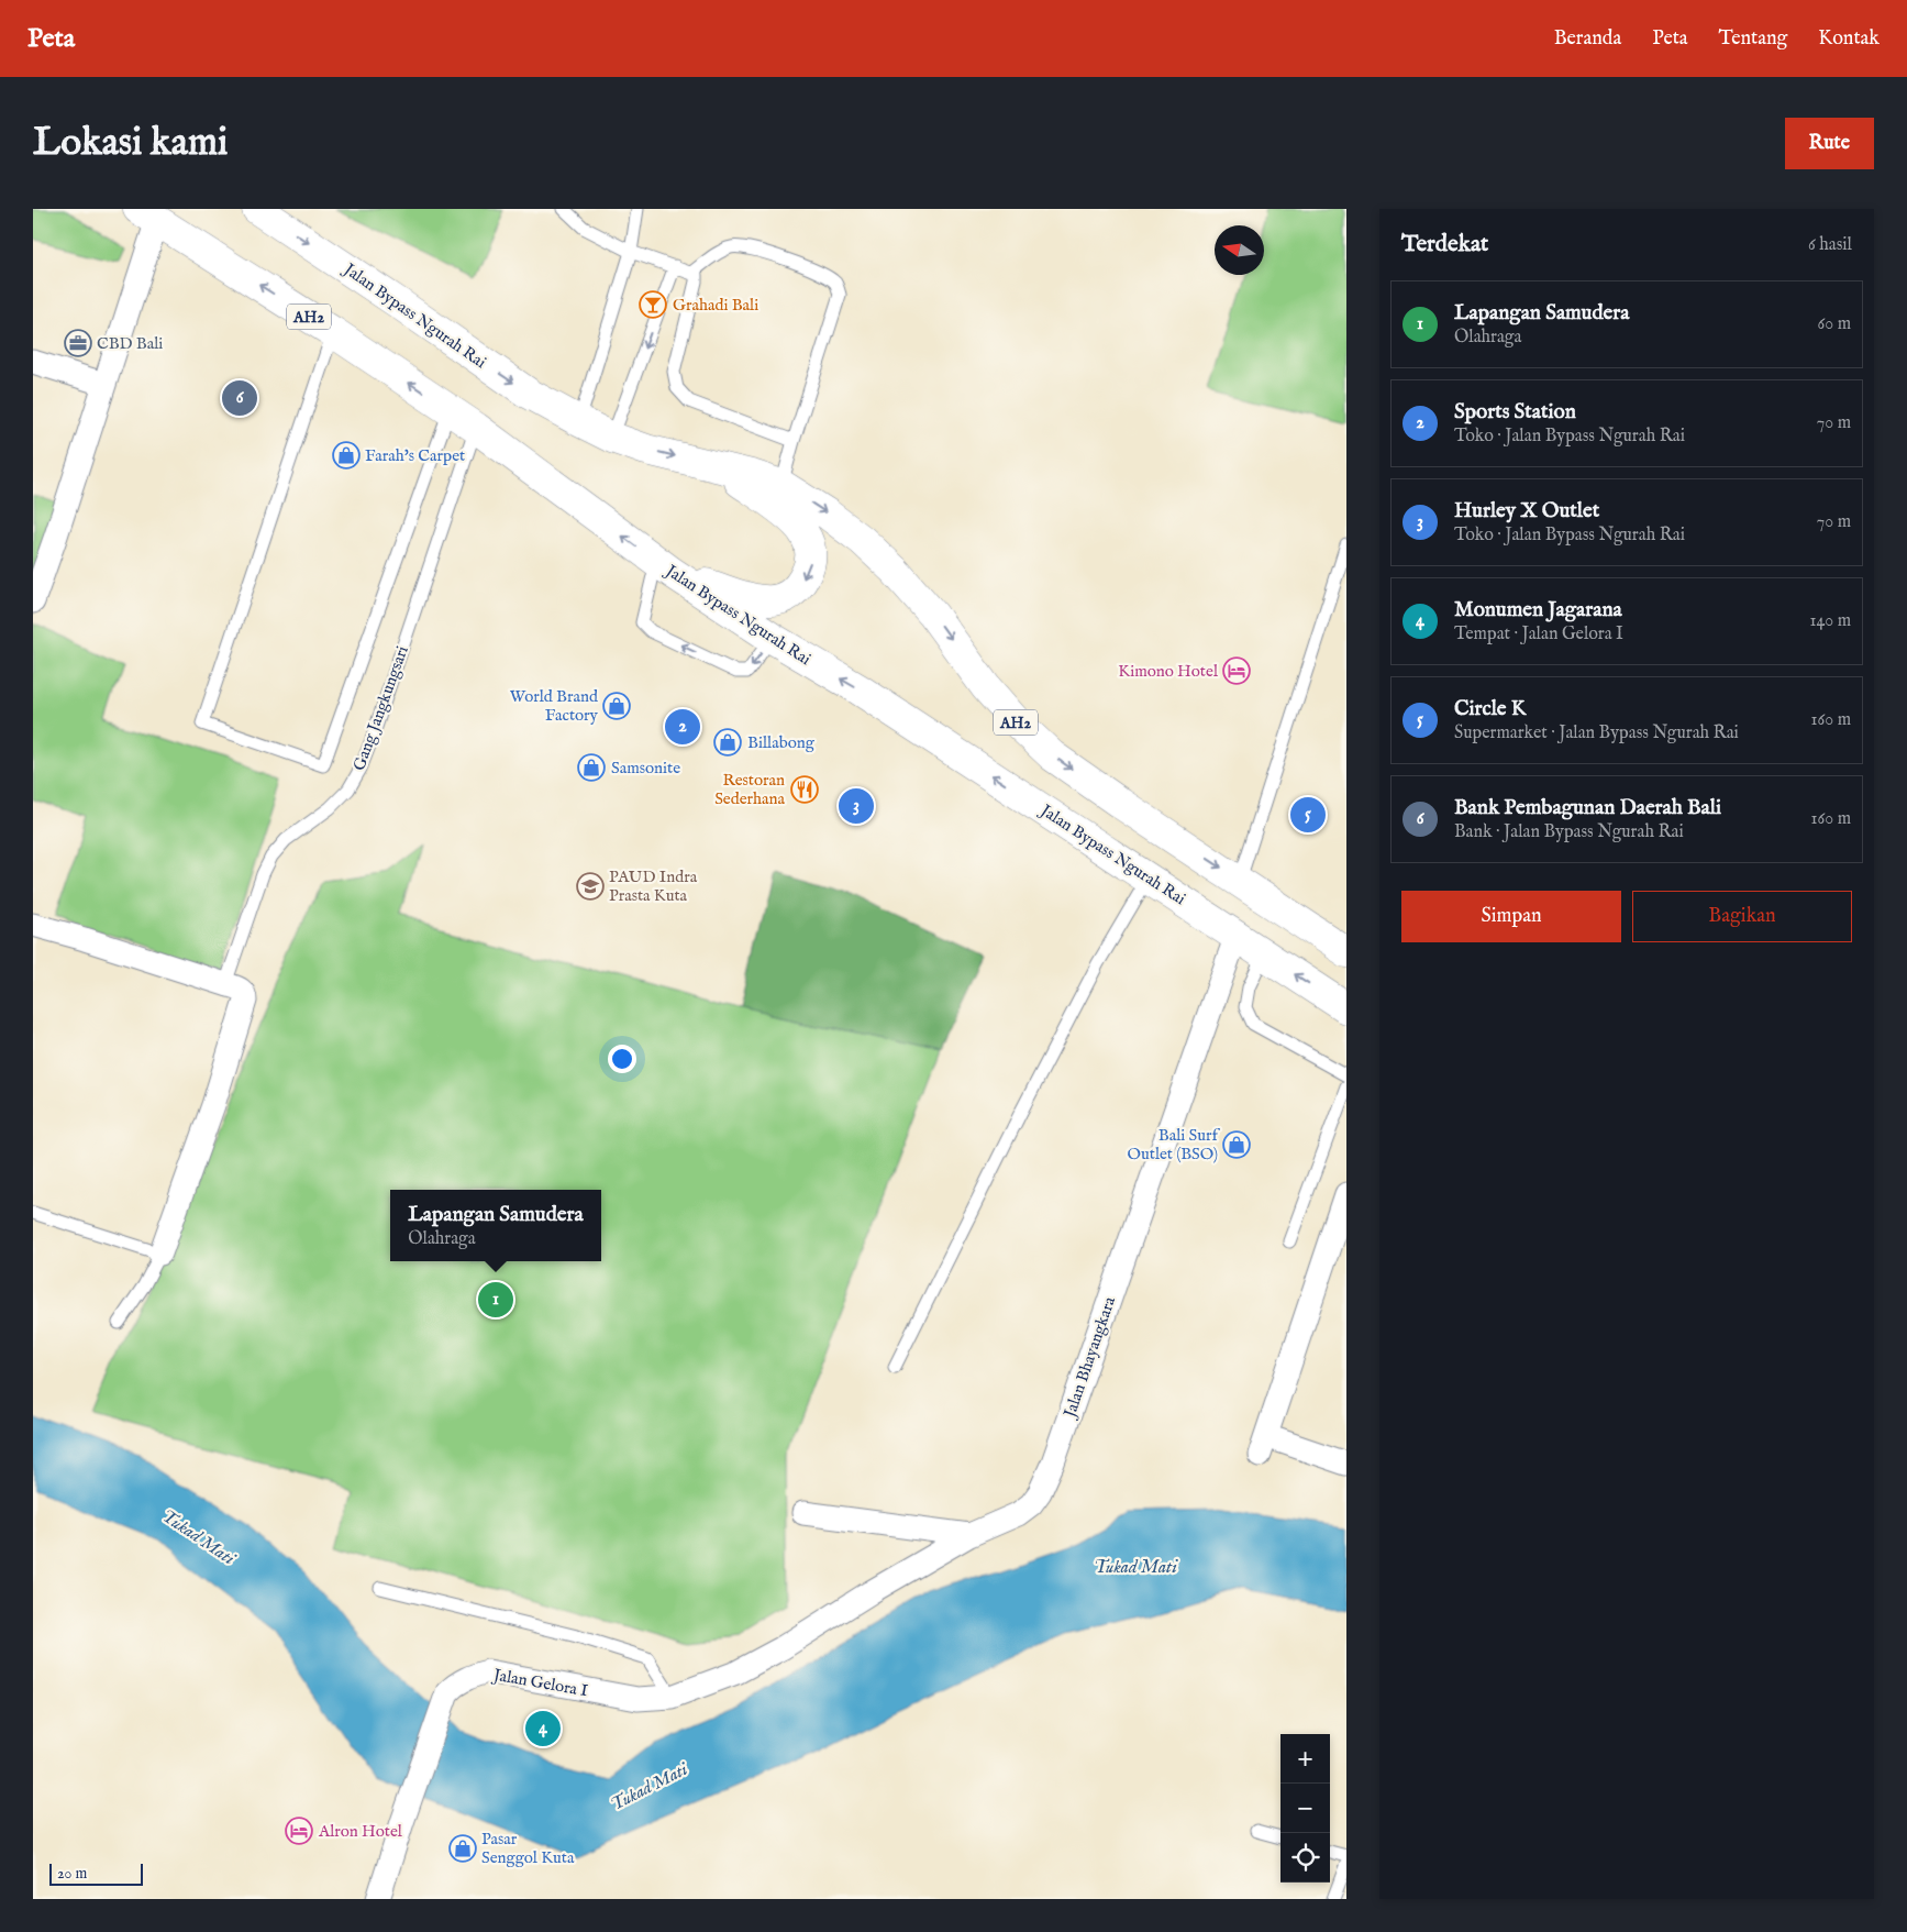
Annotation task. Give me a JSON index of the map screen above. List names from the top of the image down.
{
  "streets": {
    "highway": ["Jalan Bypass Ngurah Rai", "AH2"],
    "street": ["Jalan Bhayangkara", "Jalan Gelora I"],
    "lane": ["Gang Jangkungsari"]
  },
  "crossings": [
    ["Jalan Bypass Ngurah Rai", "Gang Jangkungsari"],
    ["Jalan Bypass Ngurah Rai", "Jalan Bhayangkara"],
    ["Jalan Bhayangkara", "Jalan Gelora I"]
  ],
  "water": ["Tukad Mati"],
  "places": {
    "bar": ["Grahadi Bali"],
    "office": ["CBD Bali"],
    "shop": [
      "Farah's Carpet",
      "World Brand Factory",
      "Billabong",
      "Samsonite",
      "Bali Surf Outlet (BSO)",
      "Pasar Senggol Kuta"
    ],
    "hotel": ["Kimono Hotel", "Alron Hotel"],
    "restaurant": ["Restoran Sederhana"],
    "school or university": ["PAUD Indra Prasta Kuta"]
  },
  "scale_bar": "20 m",
  "north": "left",
  "page": {
    "header": "Peta",
    "nav": [
      "Beranda",
      "Peta",
      "Tentang",
      "Kontak"
    ],
    "buttons": [
      "Rute",
      ["Simpan", "Bagikan"]
    ],
    "title": "Lokasi kami",
    "heading": ["Terdekat", "6 hasil"],
    "list": [
      {
        "mark": "1",
        "name": "Lapangan Samudera",
        "note": "Olahraga",
        "value": "60 m"
      },
      {
        "mark": "2",
        "name": "Sports Station",
        "note": "Toko · Jalan Bypass Ngurah Rai",
        "value": "70 m"
      },
      {
        "mark": "3",
        "name": "Hurley X Outlet",
        "note": "Toko · Jalan Bypass Ngurah Rai",
        "value": "70 m"
      },
      {
        "mark": "4",
        "name": "Monumen Jagarana",
        "note": "Tempat · Jalan Gelora I",
        "value": "140 m"
      },
      {
        "mark": "5",
        "name": "Circle K",
        "note": "Supermarket · Jalan Bypass Ngurah Rai",
        "value": "160 m"
      },
      {
        "mark": "6",
        "name": "Bank Pembagunan Daerah Bali",
        "note": "Bank · Jalan Bypass Ngurah Rai",
        "value": "160 m"
      }
    ],
    "pins": [
      "6",
      "2",
      "3",
      "5",
      "1",
      "4"
    ],
    "popup": ["Lapangan Samudera", "Olahraga"],
    "map_buttons": ["+", "−"],
    "scale": "20 m"
  }
}
